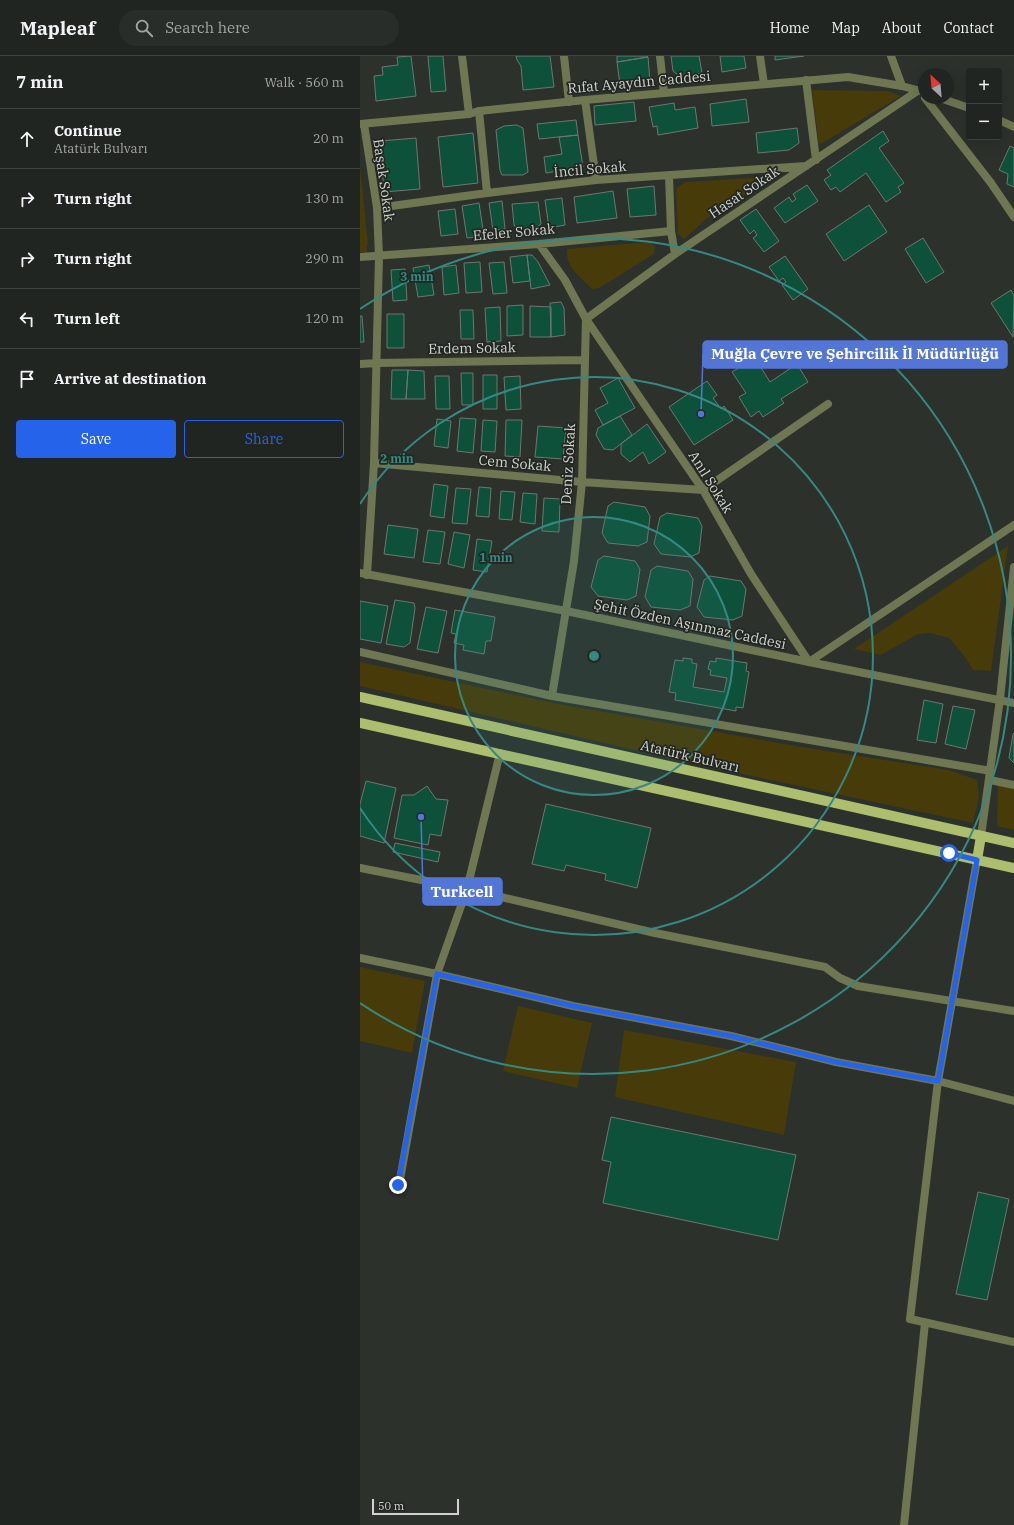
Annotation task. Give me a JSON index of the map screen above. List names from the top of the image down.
{
  "streets": {
    "main road": ["Atatürk Bulvarı"],
    "street": [
      "Rıfat Ayaydın Caddesi",
      "İncil Sokak",
      "Başak Sokak",
      "Hasat Sokak",
      "Efeler Sokak",
      "Erdem Sokak",
      "Cem Sokak",
      "Deniz Sokak",
      "Anıl Sokak",
      "Şehit Özden Aşınmaz Caddesi"
    ]
  },
  "crossings": [
    ["Rıfat Ayaydın Caddesi", "Başak Sokak"],
    ["İncil Sokak", "Başak Sokak"],
    ["İncil Sokak", "Hasat Sokak"],
    ["Başak Sokak", "Efeler Sokak"],
    ["Başak Sokak", "Erdem Sokak"],
    ["Başak Sokak", "Cem Sokak"],
    ["Başak Sokak", "Şehit Özden Aşınmaz Caddesi"],
    ["Hasat Sokak", "Deniz Sokak"],
    ["Hasat Sokak", "Anıl Sokak"],
    ["Efeler Sokak", "Deniz Sokak"],
    ["Erdem Sokak", "Deniz Sokak"],
    ["Cem Sokak", "Deniz Sokak"],
    ["Cem Sokak", "Anıl Sokak"],
    ["Deniz Sokak", "Anıl Sokak"],
    ["Deniz Sokak", "Şehit Özden Aşınmaz Caddesi"],
    ["Anıl Sokak", "Şehit Özden Aşınmaz Caddesi"]
  ],
  "places": ["Muğla Çevre ve Şehircilik İl Müdürlüğü", "Turkcell"],
  "scale_bar": "50 m",
  "north": "top left",
  "page": {
    "header": "Mapleaf",
    "search": "Search here",
    "nav": [
      "Home",
      "Map",
      "About",
      "Contact"
    ],
    "heading": ["7 min", "Walk · 560 m"],
    "map_buttons": ["+", "−"],
    "list": [
      ["Continue", "Atatürk Bulvarı", "20 m"],
      ["Turn right", "130 m"],
      ["Turn right", "290 m"],
      ["Turn left", "120 m"],
      "Arrive at destination"
    ],
    "buttons": ["Save", "Share"],
    "scale": "50 m"
  },
  "rings": ["3 min", "2 min", "1 min"]
}
